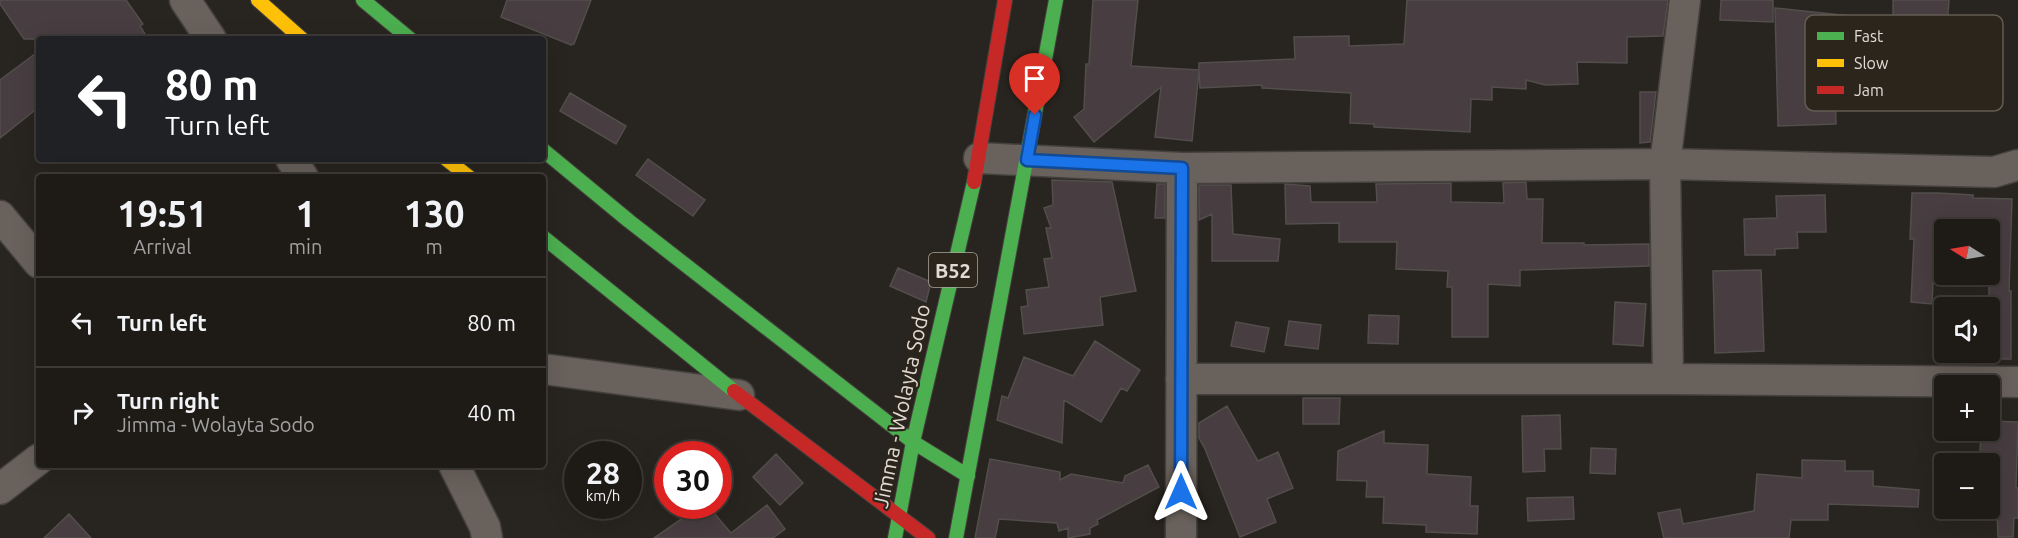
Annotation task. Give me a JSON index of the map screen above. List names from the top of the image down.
{
  "streets": {
    "main road": ["B52", "Jimma - Wolayta Sodo"]
  },
  "legend": ["Fast", "Slow", "Jam"],
  "north": "left",
  "page": {
    "turn": ["80 m", "Turn left"],
    "eta": [
      "19:51",
      "Arrival",
      "1",
      "min",
      "130",
      "m"
    ],
    "map_buttons": ["+", "−"],
    "list": [
      {
        "name": "Turn left",
        "value": "80 m"
      },
      {
        "name": "Turn right",
        "note": "Jimma - Wolayta Sodo",
        "value": "40 m"
      }
    ],
    "speed": "28 km/h",
    "limit": "30"
  }
}
